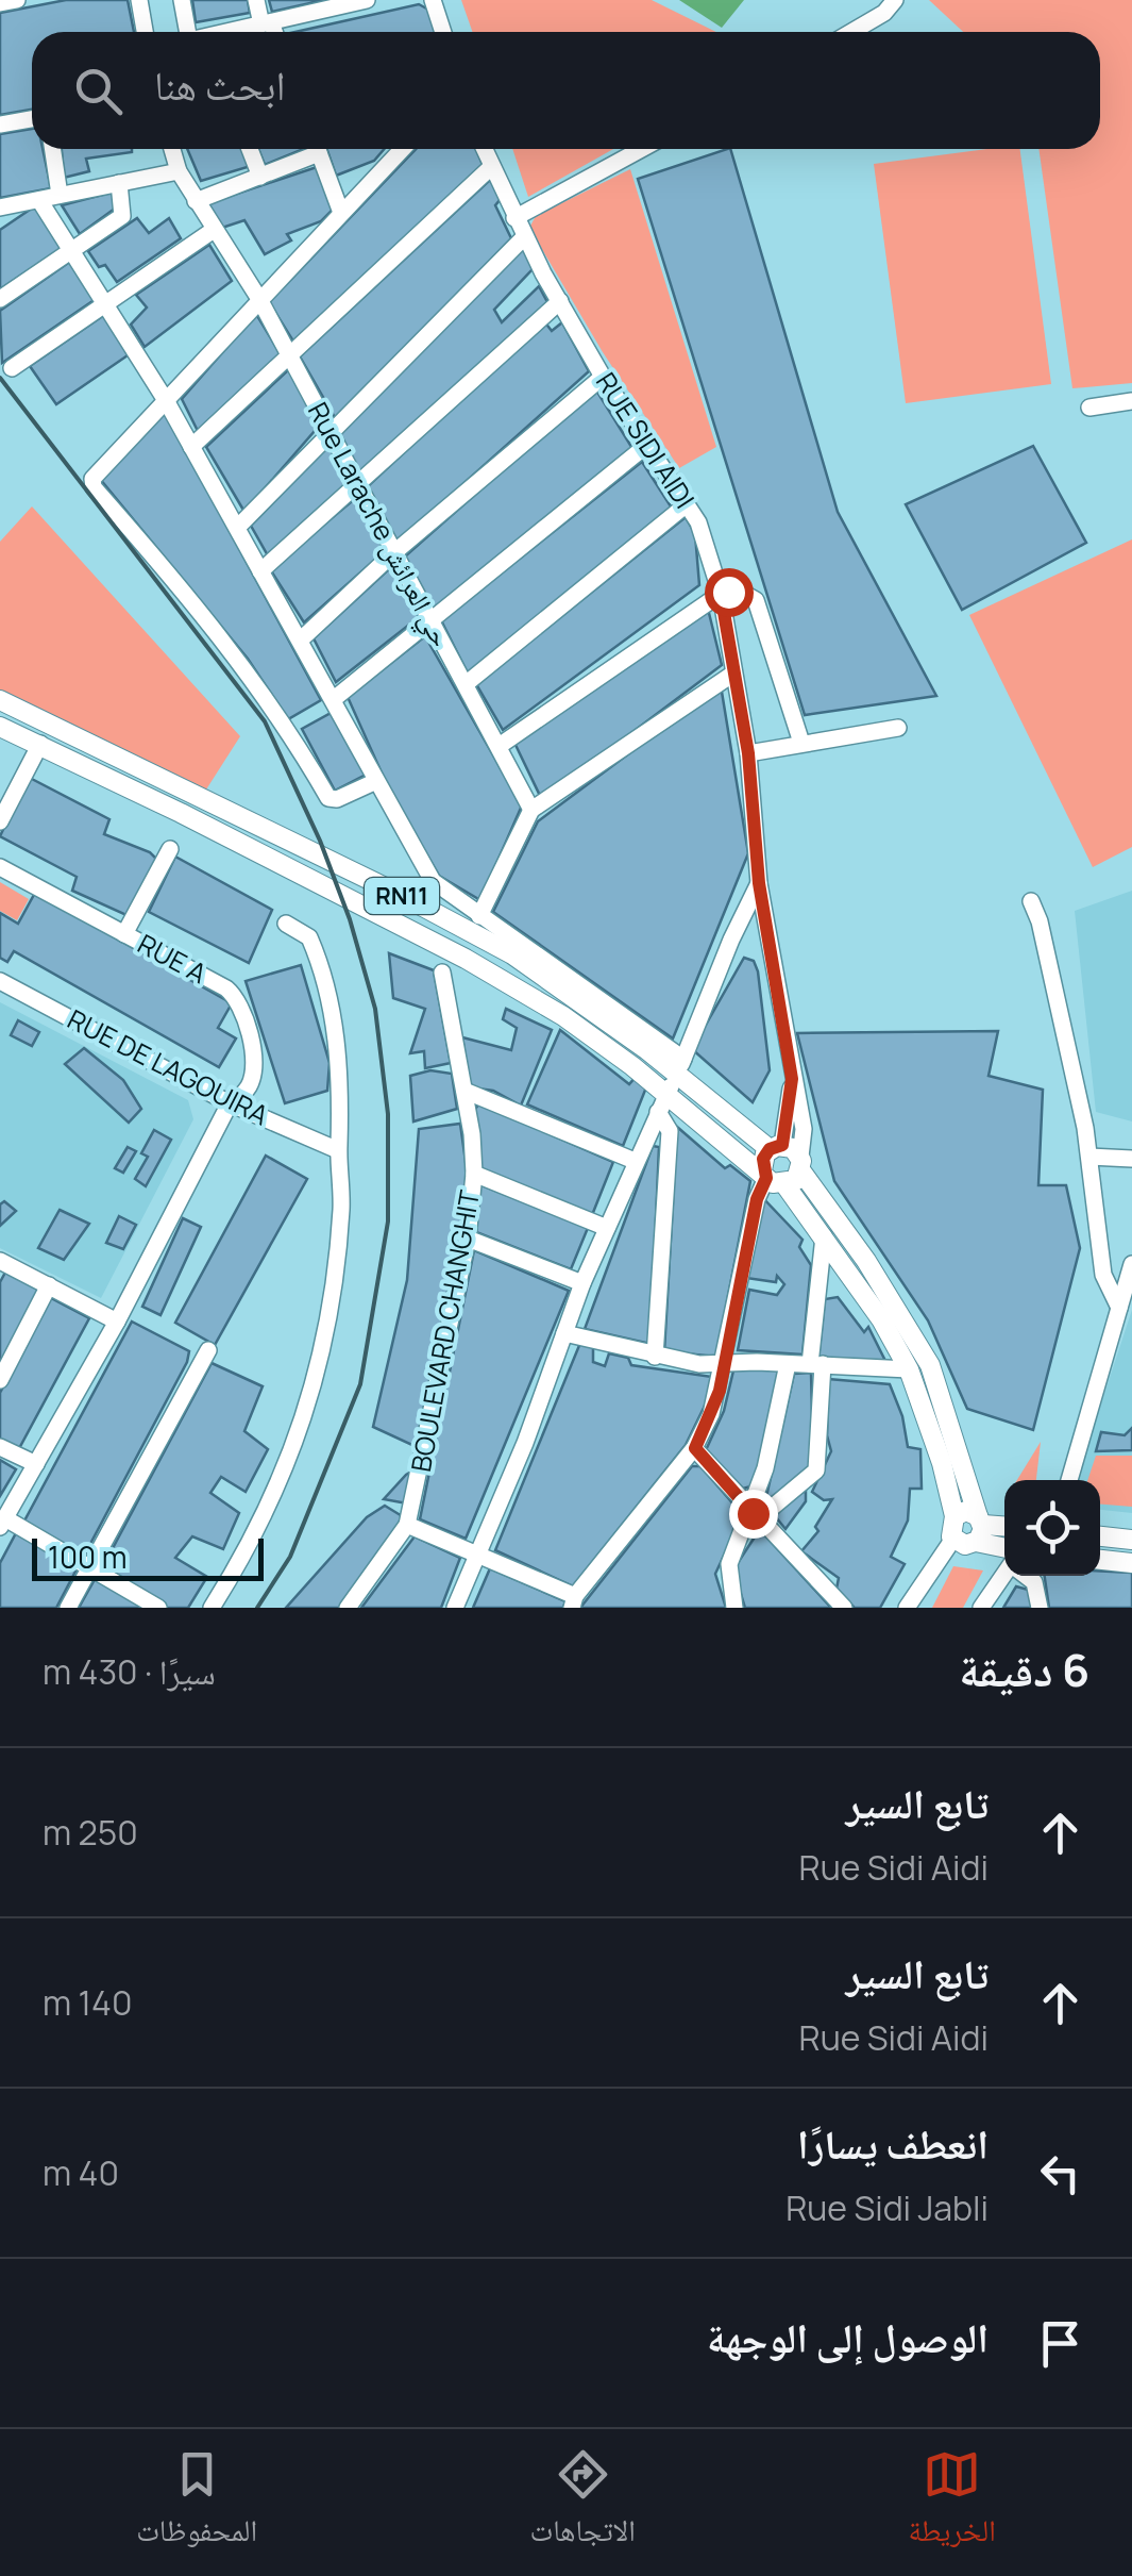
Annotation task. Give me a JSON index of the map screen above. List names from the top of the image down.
{
  "streets": {
    "main road": ["RN11"],
    "street": [
      "RUE SIDI AIDI",
      "Rue Larache حي العرائش",
      "RUE A",
      "RUE DE LAGOUIRA",
      "BOULEVARD CHANGHIT"
    ]
  },
  "crossings": [
    ["RUE SIDI AIDI", "RN11"],
    ["RUE A", "RUE DE LAGOUIRA"]
  ],
  "scale_bar": "100 m",
  "page": {
    "search": "ابحث هنا",
    "scale": "100 m",
    "heading": ["6 دقيقة", "سيرًا · 430 m"],
    "list": [
      ["تابع السير", "Rue Sidi Aidi", "250 m"],
      ["تابع السير", "Rue Sidi Aidi", "140 m"],
      ["انعطف يسارًا", "Rue Sidi Jabli", "40 m"],
      "الوصول إلى الوجهة"
    ],
    "nav": ["الخريطة", "الاتجاهات", "المحفوظات"]
  }
}
